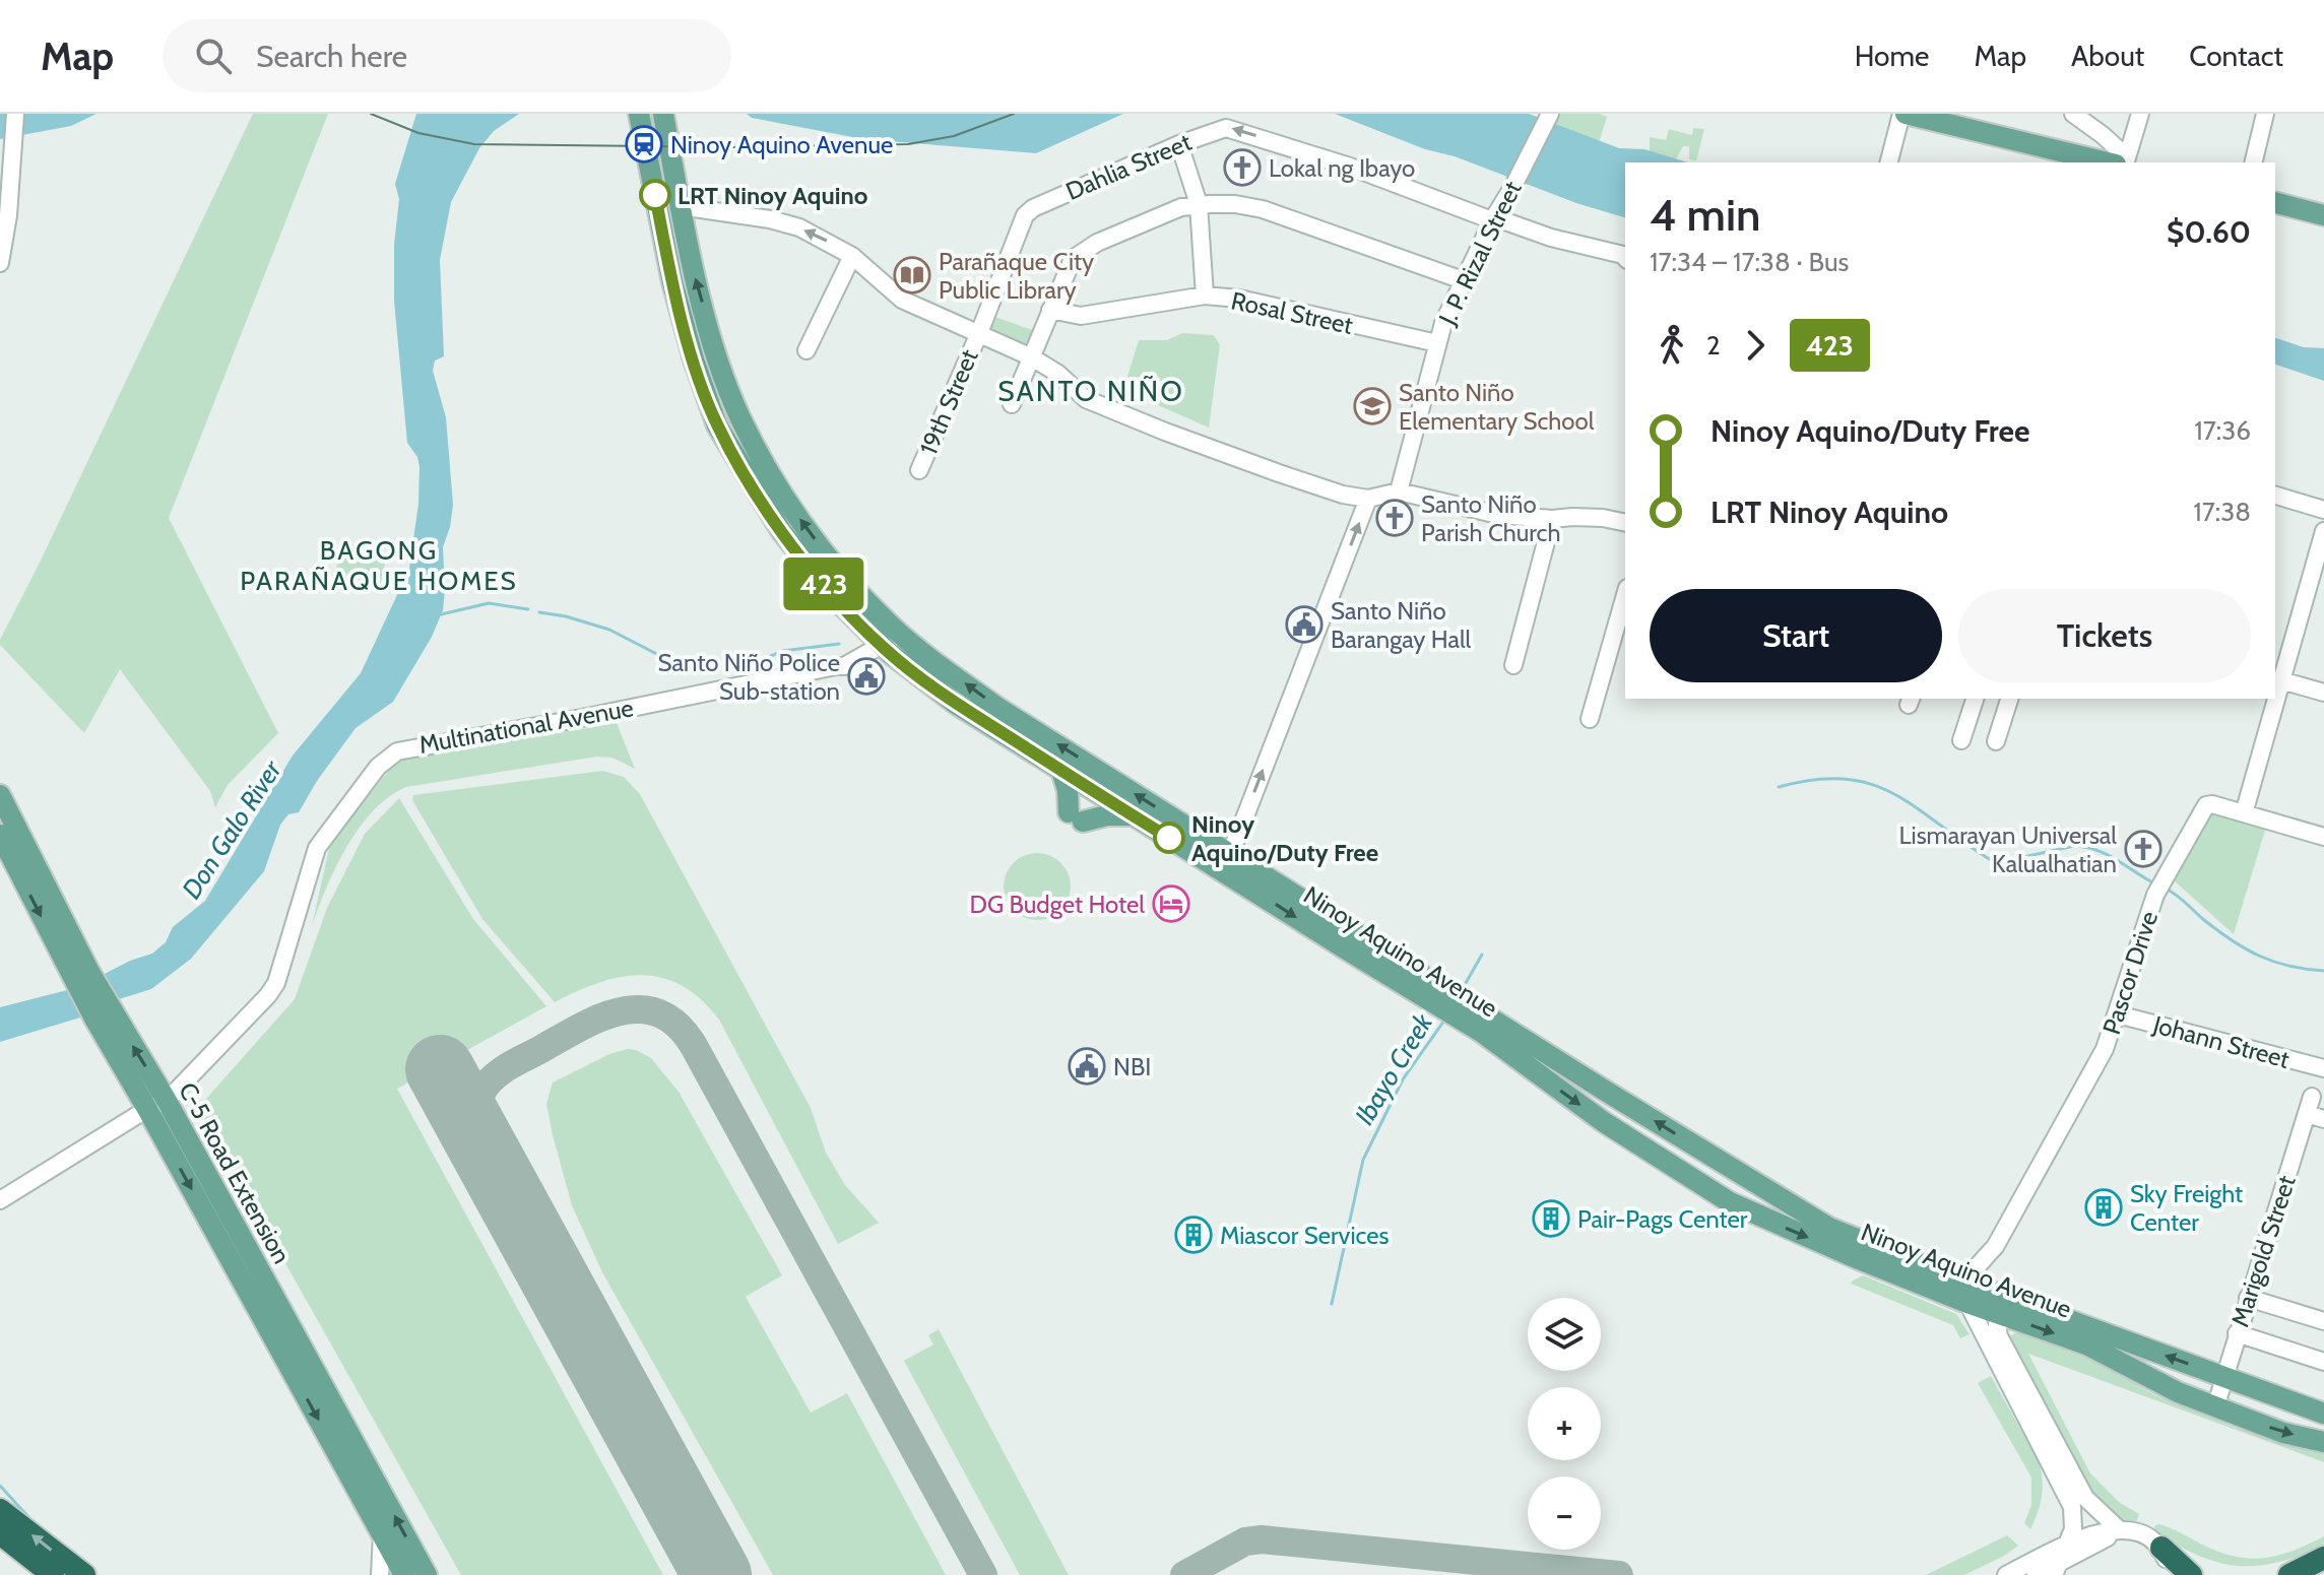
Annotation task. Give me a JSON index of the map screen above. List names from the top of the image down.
{
  "streets": {
    "main road": ["Ninoy Aquino Avenue", "C-5 Road Extension"],
    "street": [
      "Dahlia Street",
      "J. P. Rizal Street",
      "Rosal Street",
      "19th Street",
      "Multinational Avenue",
      "Pascor Drive",
      "Johann Street",
      "Marigold Street"
    ]
  },
  "crossings": [
    ["Dahlia Street", "J. P. Rizal Street"],
    ["Dahlia Street", "19th Street"],
    ["J. P. Rizal Street", "Rosal Street"],
    ["Multinational Avenue", "Ninoy Aquino Avenue"],
    ["Multinational Avenue", "C-5 Road Extension"],
    ["Ninoy Aquino Avenue", "Pascor Drive"],
    ["Ninoy Aquino Avenue", "Marigold Street"],
    ["Pascor Drive", "Johann Street"]
  ],
  "districts": ["SANTO NIÑO", "BAGONG PARAÑAQUE HOMES"],
  "water": ["Don Galo River", "Ibayo Creek"],
  "places": {
    "station": ["Ninoy Aquino Avenue"],
    "church": ["Lokal ng Ibayo", "Santo Niño Parish Church", "Lismarayan Universal Kalualhatian"],
    "other": ["LRT Ninoy Aquino", "Ninoy Aquino/Duty Free"],
    "library": ["Parañaque City Public Library"],
    "school or university": ["Santo Niño Elementary School"],
    "public building": ["Santo Niño Barangay Hall", "Santo Niño Police Sub-station", "NBI"],
    "hotel": ["DG Budget Hotel"],
    "building": ["Sky Freight Center", "Pair-Pags Center", "Miascor Services"]
  },
  "lines": ["bus line 423"],
  "page": {
    "header": "Map",
    "search": "Search here",
    "nav": [
      "Home",
      "Map",
      "About",
      "Contact"
    ],
    "on_map": "423",
    "heading": ["4 min", "17:34 – 17:38 · Bus", "$0.60"],
    "legs": ["2", "423"],
    "list": [
      {
        "name": "Ninoy Aquino/Duty Free",
        "value": "17:36"
      },
      {
        "name": "LRT Ninoy Aquino",
        "value": "17:38"
      }
    ],
    "buttons": ["Start", "Tickets"],
    "map_buttons": ["+", "−"]
  }
}
